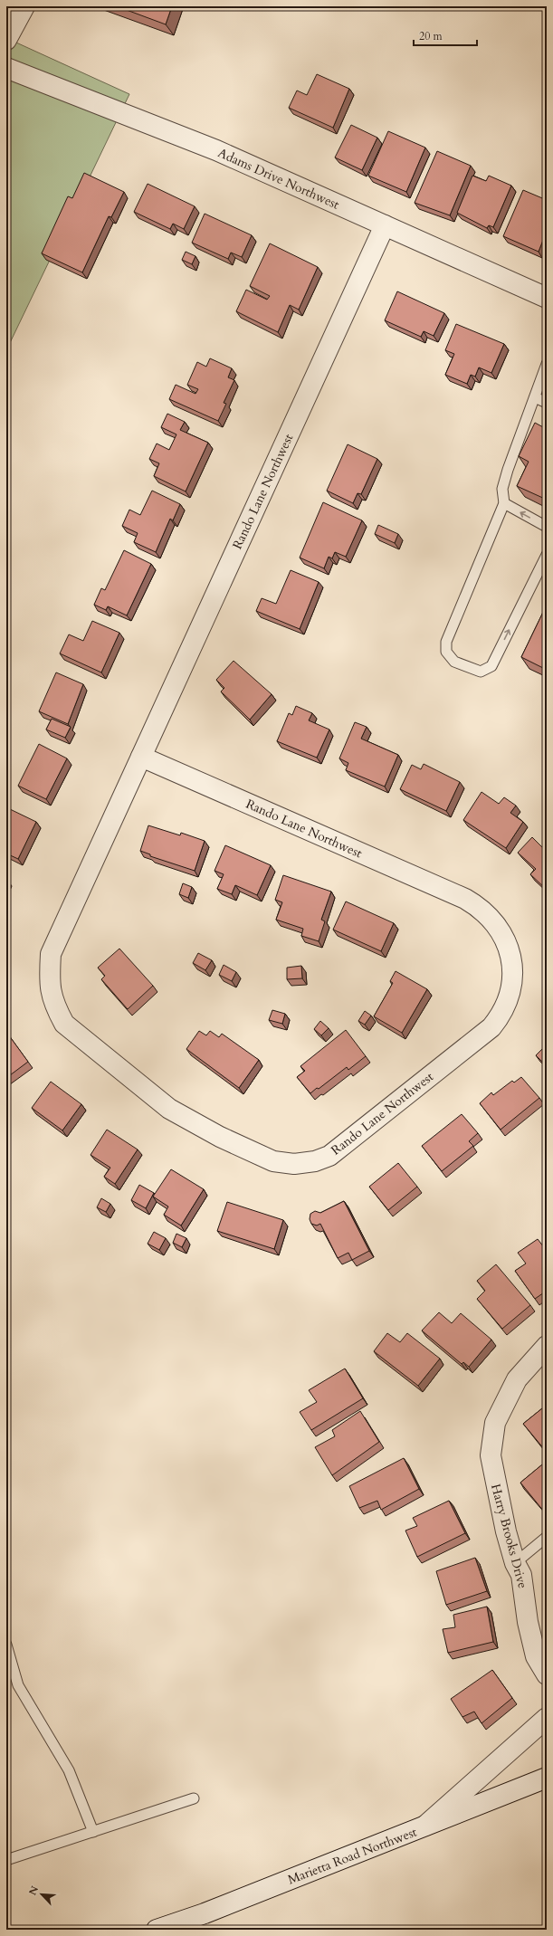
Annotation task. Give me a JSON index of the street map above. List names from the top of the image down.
{
  "streets": {
    "street": [
      "Adams Drive Northwest",
      "Rando Lane Northwest",
      "Harry Brooks Drive",
      "Marietta Road Northwest"
    ]
  },
  "crossings": [
    ["Adams Drive Northwest", "Rando Lane Northwest"]
  ],
  "scale_bar": "20 m",
  "north": "top left"
}
